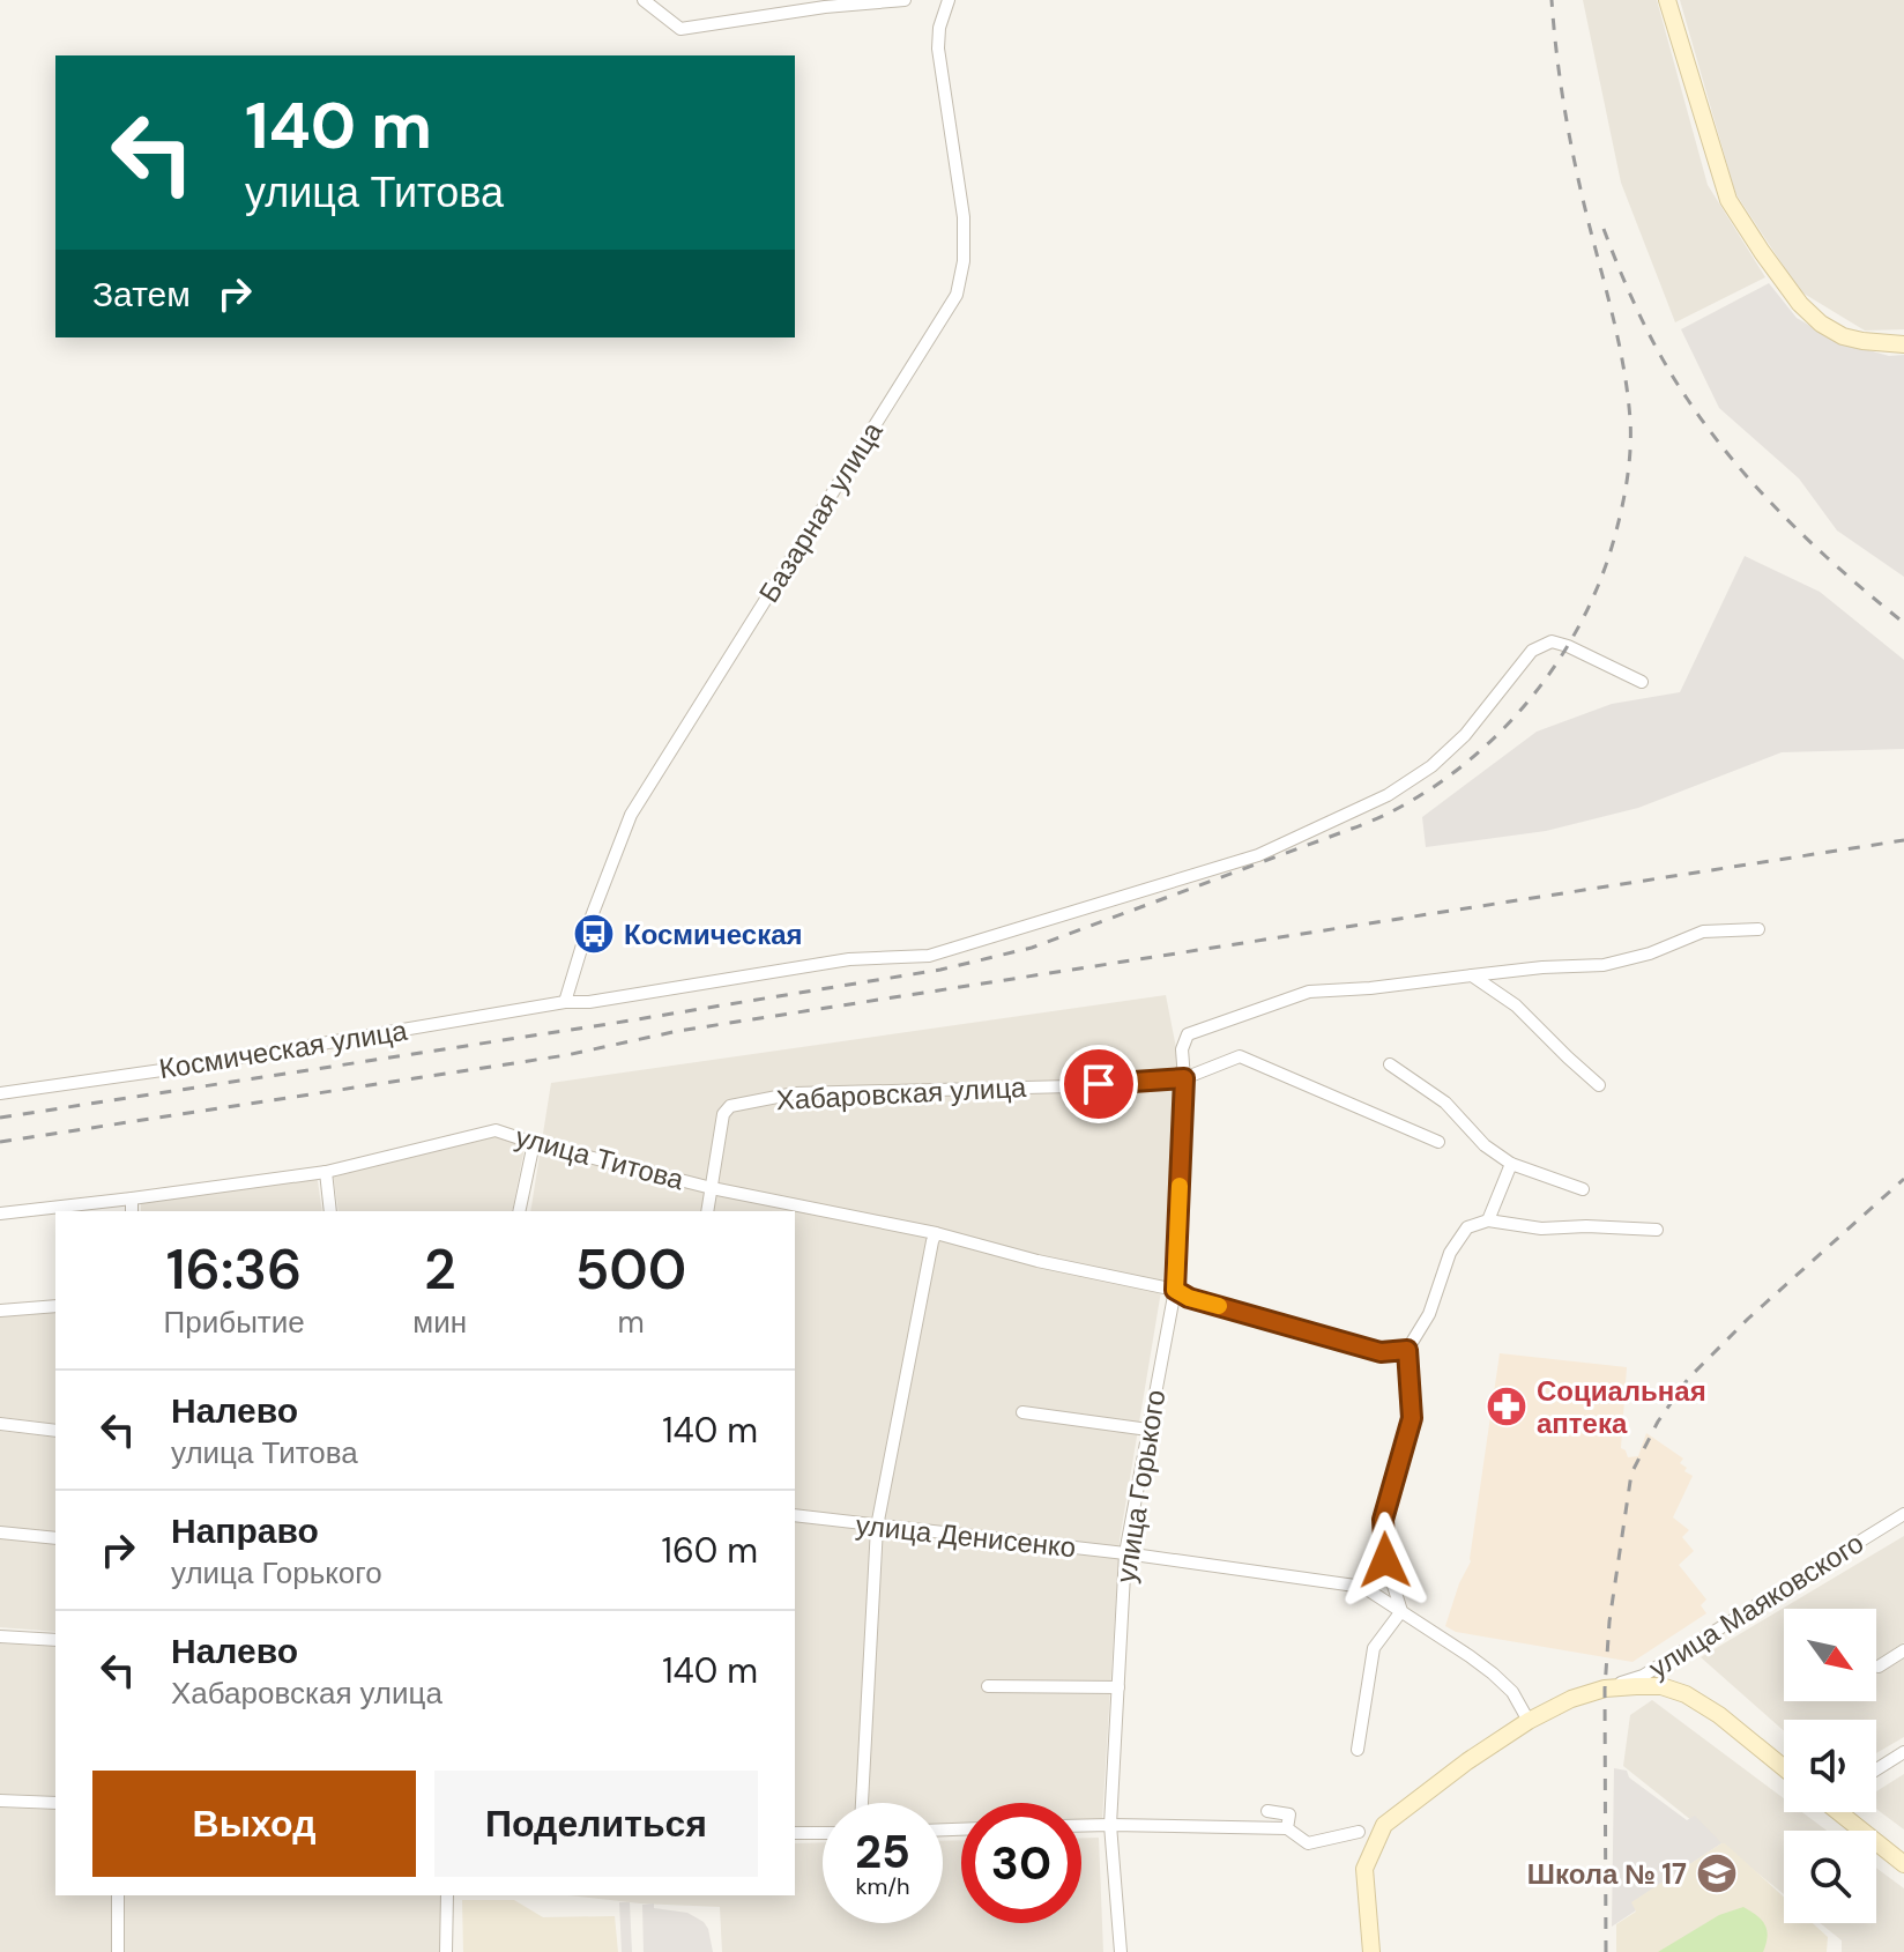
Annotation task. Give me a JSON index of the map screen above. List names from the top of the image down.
{
  "streets": {
    "street": [
      "Базарная улица",
      "Космическая улица",
      "Хабаровская улица",
      "улица Титова",
      "улица Горького",
      "улица Денисенко",
      "улица Маяковского"
    ]
  },
  "crossings": [
    ["Базарная улица", "Космическая улица"],
    ["Хабаровская улица", "улица Титова"],
    ["Хабаровская улица", "улица Горького"],
    ["улица Титова", "улица Горького"],
    ["улица Горького", "улица Денисенко"]
  ],
  "places": {
    "bus stop": ["Космическая"],
    "pharmacy": ["Социальная аптека"],
    "school or university": ["Школа № 17"]
  },
  "north": "bottom right",
  "page": {
    "turn": ["140 m", "улица Титова"],
    "then": "Затем",
    "eta": [
      "16:36",
      "Прибытие",
      "2",
      "мин",
      "500",
      "m"
    ],
    "list": [
      {
        "name": "Налево",
        "note": "улица Титова",
        "value": "140 m"
      },
      {
        "name": "Направо",
        "note": "улица Горького",
        "value": "160 m"
      },
      {
        "name": "Налево",
        "note": "Хабаровская улица",
        "value": "140 m"
      }
    ],
    "buttons": ["Выход", "Поделиться"],
    "speed": "25 km/h",
    "limit": "30"
  }
}
